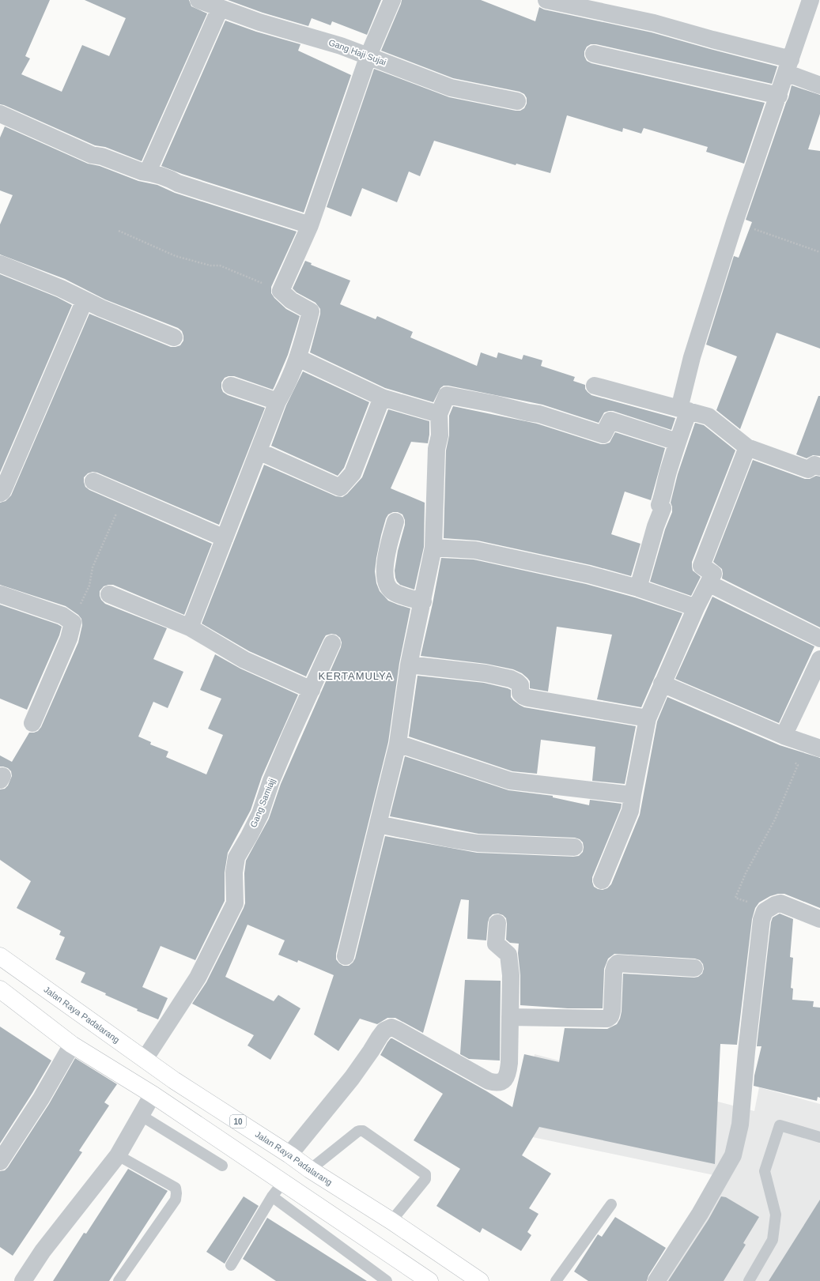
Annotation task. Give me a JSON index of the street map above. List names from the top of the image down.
{
  "streets": {
    "highway": ["Jalan Raya Padalarang", "10"],
    "street": ["Gang Haji Sujai", "Gang Samiajj"]
  },
  "crossings": [
    ["Gang Samiajj", "Jalan Raya Padalarang"]
  ],
  "districts": ["KERTAMULYA"]
}
